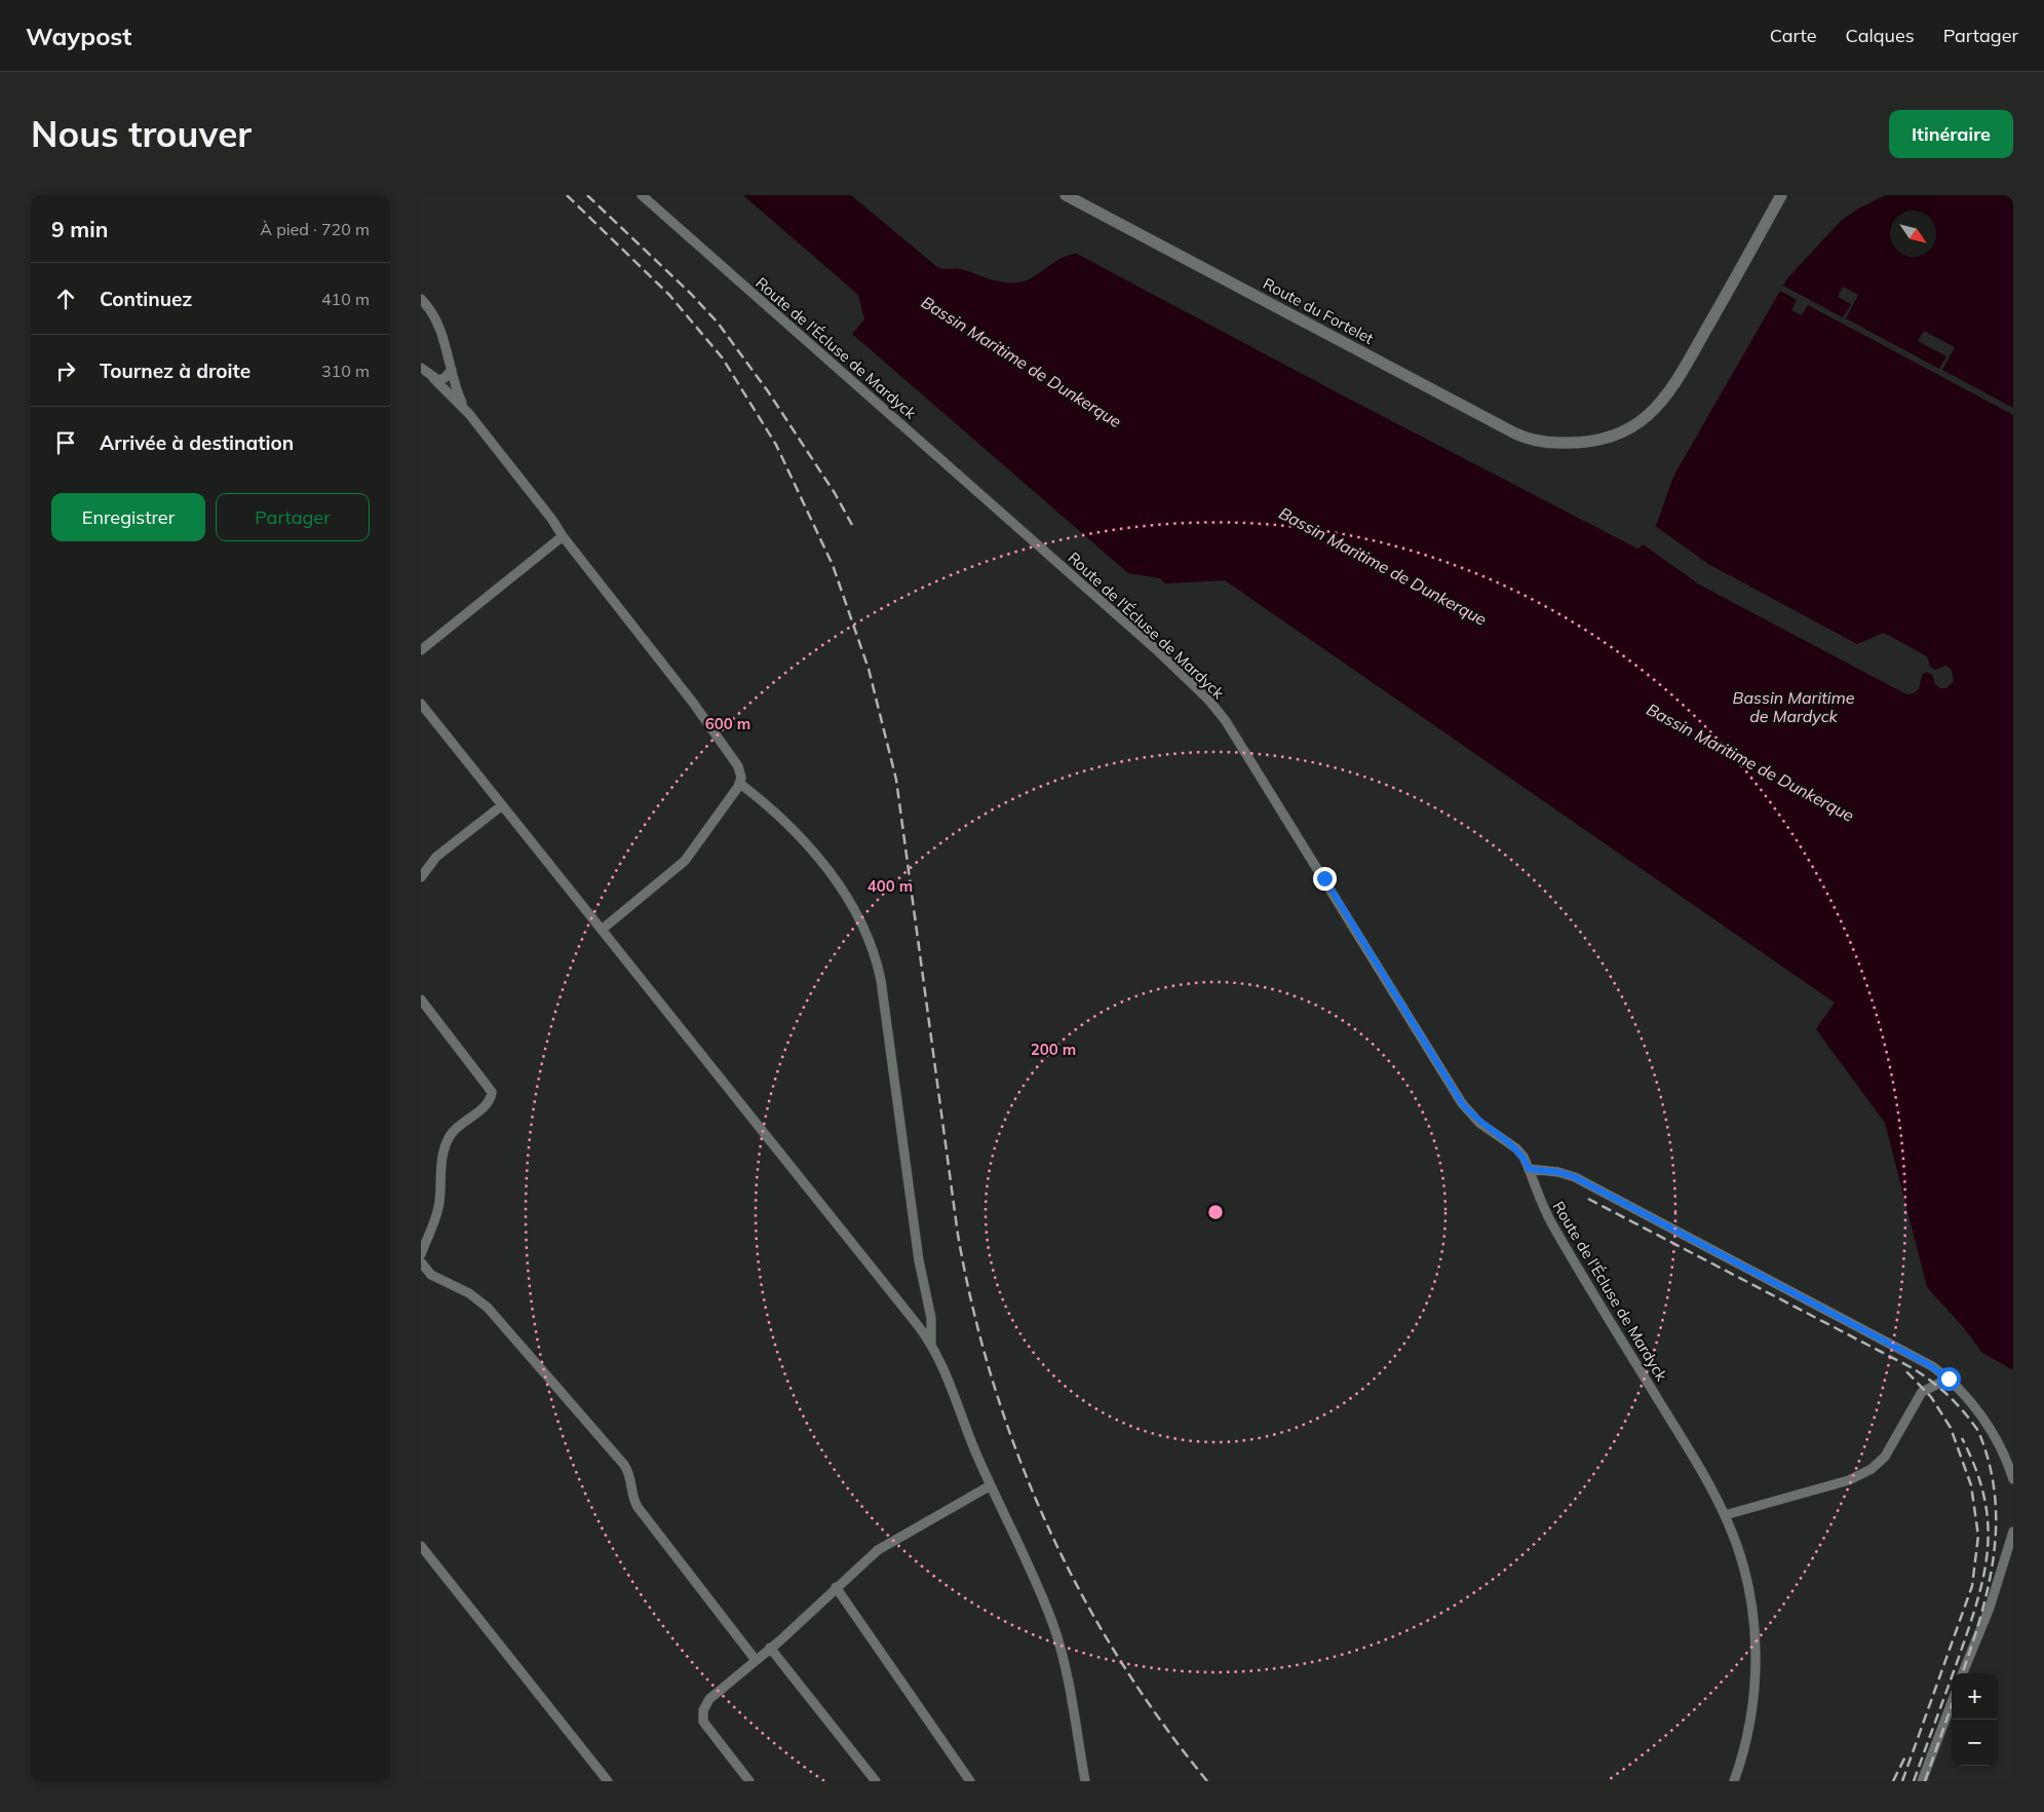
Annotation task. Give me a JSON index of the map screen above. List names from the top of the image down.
{
  "streets": {
    "main road": ["Route du Fortelet"],
    "street": ["Route de l'Écluse de Mardyck"]
  },
  "water": ["Bassin Maritime de Dunkerque", "Bassin Maritime de Mardyck"],
  "north": "bottom right",
  "page": {
    "header": "Waypost",
    "nav": ["Carte", "Calques", "Partager"],
    "buttons": [
      "Itinéraire",
      ["Enregistrer", "Partager"]
    ],
    "title": "Nous trouver",
    "heading": ["9 min", "À pied · 720 m"],
    "list": [
      ["Continuez", "410 m"],
      ["Tournez à droite", "310 m"],
      "Arrivée à destination"
    ],
    "map_buttons": ["+", "−"]
  },
  "rings": ["600 m", "400 m", "200 m"]
}
